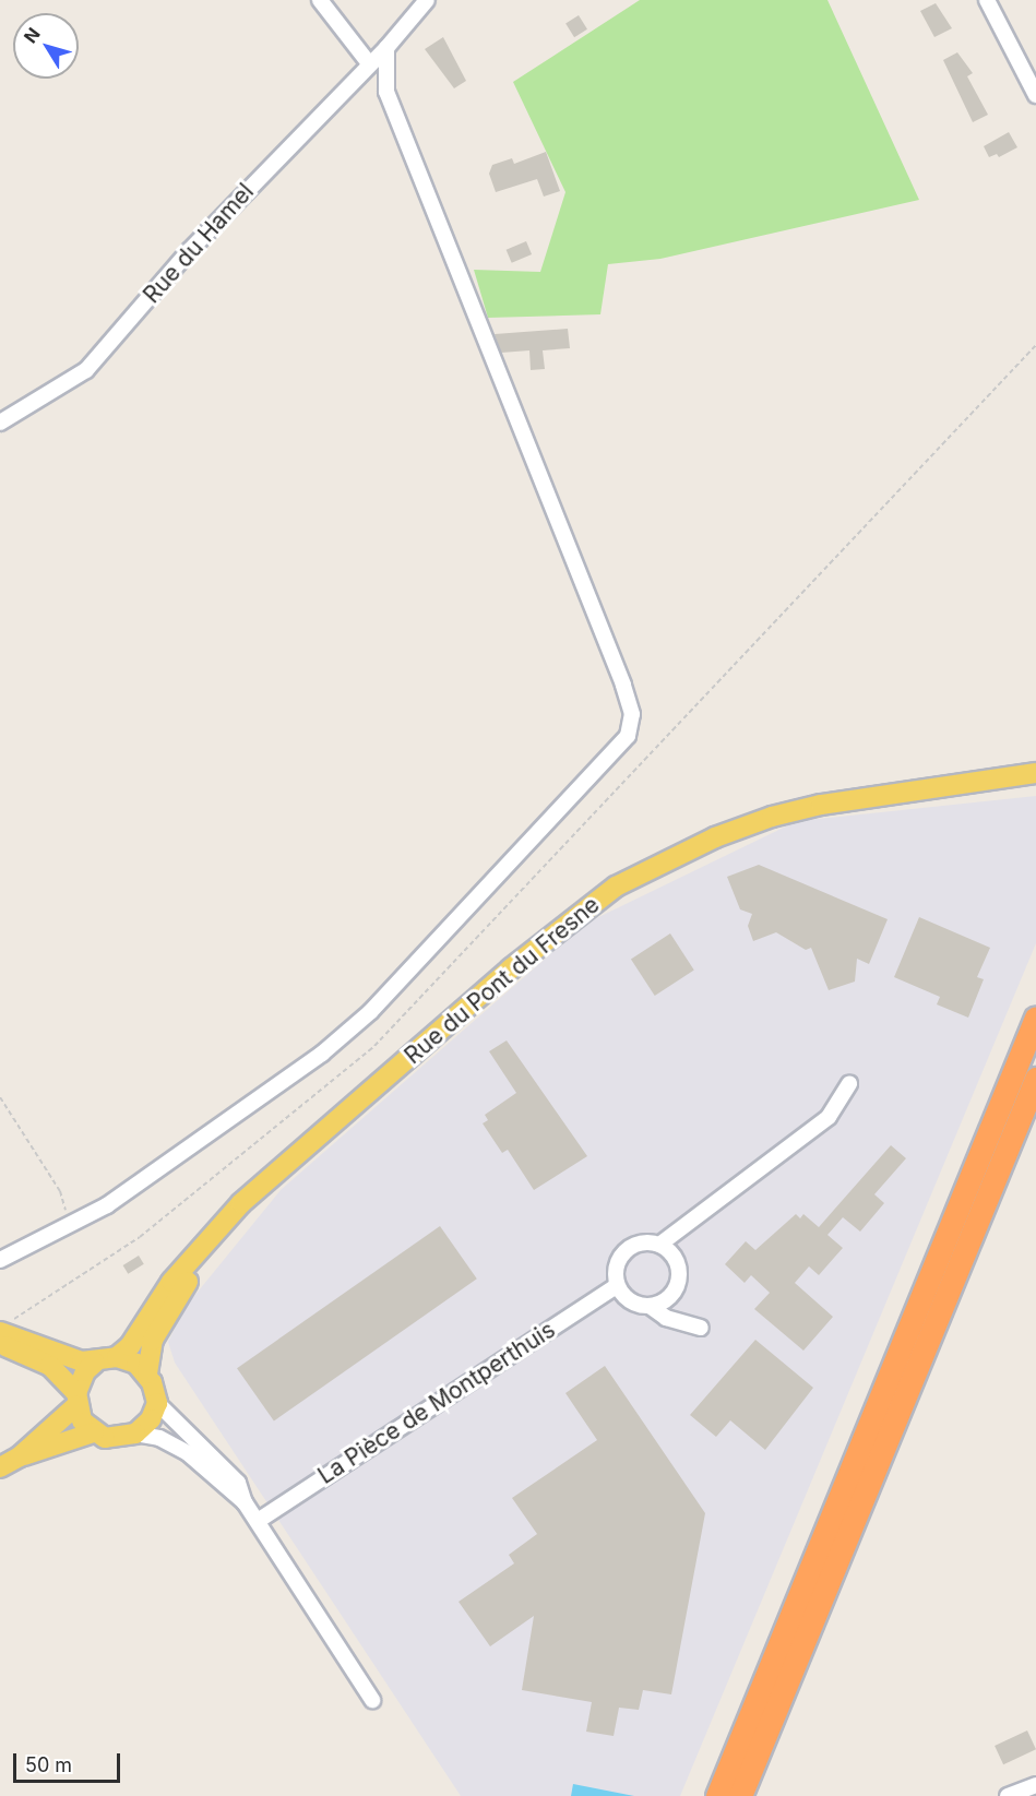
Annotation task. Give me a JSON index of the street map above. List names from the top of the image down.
{
  "streets": {
    "main road": ["Rue du Pont du Fresne"],
    "street": ["Rue du Hamel", "La Pièce de Montperthuis"]
  },
  "scale_bar": "50 m",
  "north": "top left"
}
